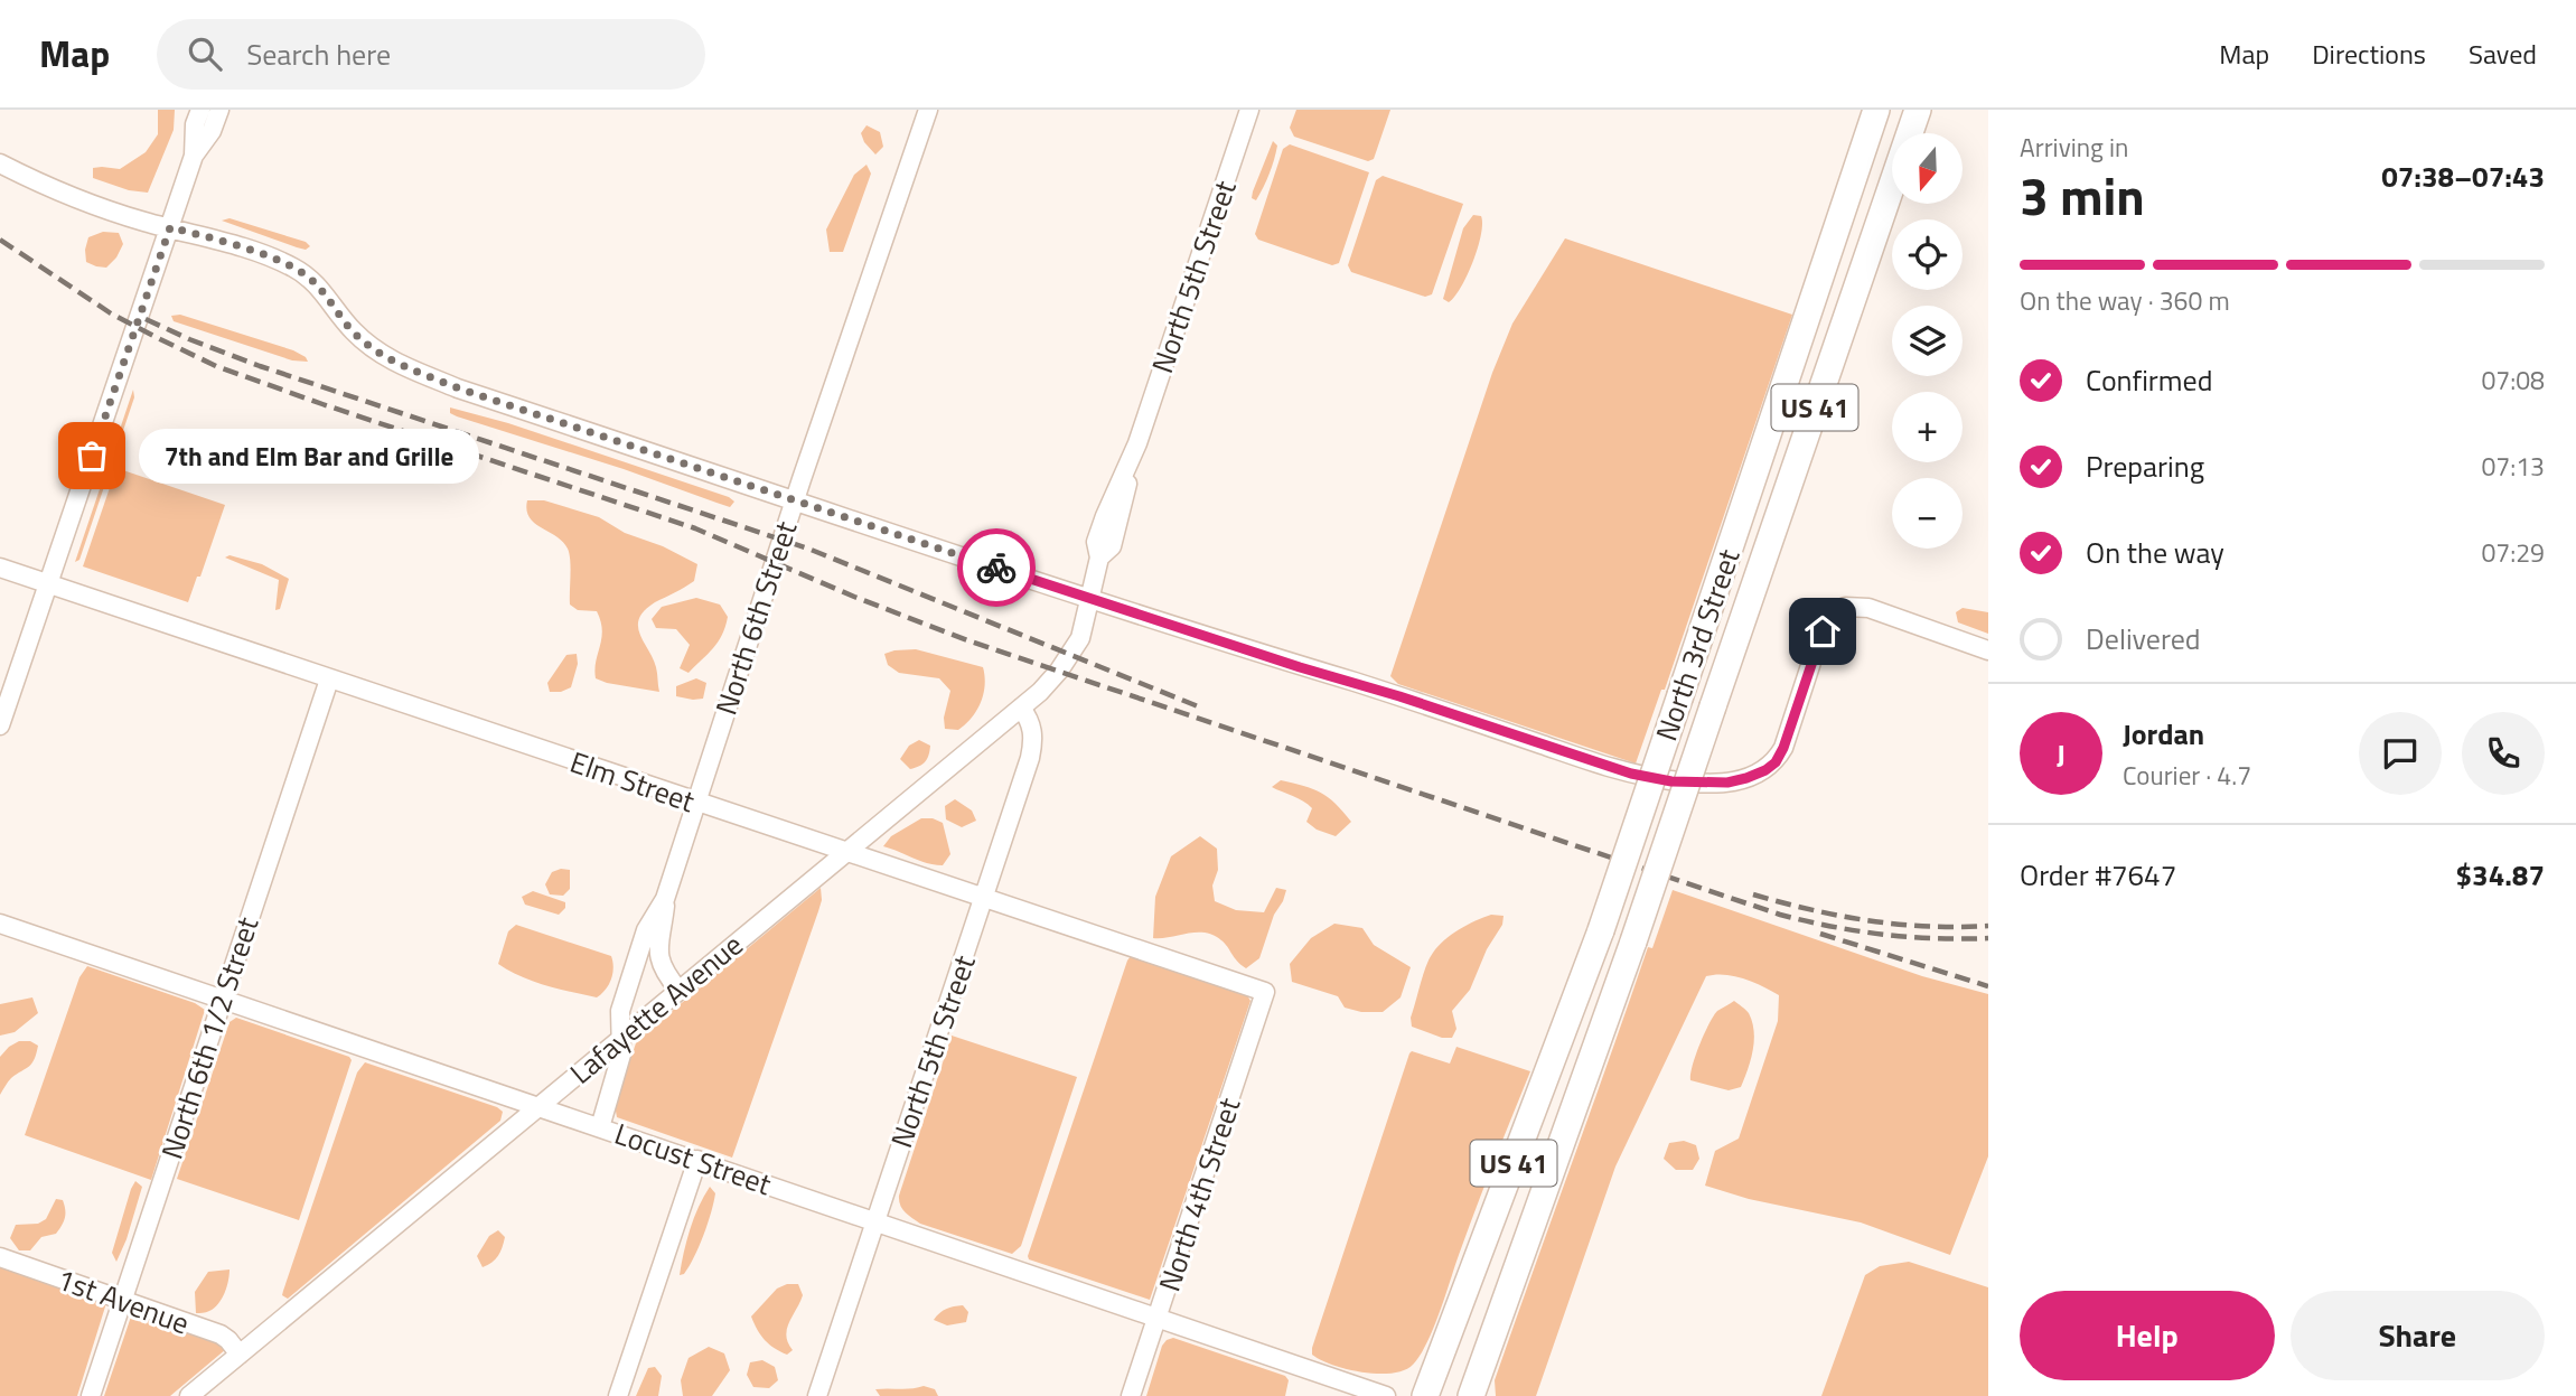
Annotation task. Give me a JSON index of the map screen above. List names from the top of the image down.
{
  "streets": {
    "highway": ["US 41", "North 3rd Street"],
    "street": [
      "North 5th Street",
      "North 6th Street",
      "Elm Street",
      "Lafayette Avenue",
      "North 6th 1/2 Street",
      "Locust Street",
      "North 4th Street",
      "1st Avenue"
    ]
  },
  "crossings": [
    ["North 5th Street", "Elm Street"],
    ["North 5th Street", "Lafayette Avenue"],
    ["North 5th Street", "Locust Street"],
    ["North 6th Street", "Elm Street"],
    ["North 6th Street", "Lafayette Avenue"],
    ["North 6th Street", "Locust Street"],
    ["Elm Street", "Lafayette Avenue"],
    ["Elm Street", "North 6th 1/2 Street"],
    ["Elm Street", "North 4th Street"],
    ["Lafayette Avenue", "Locust Street"],
    ["Lafayette Avenue", "1st Avenue"],
    ["North 6th 1/2 Street", "Locust Street"],
    ["North 6th 1/2 Street", "1st Avenue"],
    ["Locust Street", "North 4th Street"]
  ],
  "places": ["7th and Elm Bar and Grille"],
  "north": "bottom",
  "page": {
    "header": "Map",
    "search": "Search here",
    "nav": ["Map", "Directions", "Saved"],
    "heading": ["3 min", "Arriving in", "07:38–07:43"],
    "panel": [
      "Jordan",
      "Courier · 4.7",
      "Order #7647",
      "$34.87"
    ],
    "map_buttons": ["+", "−"],
    "bar": "On the way · 360 m",
    "list": [
      ["Confirmed", "07:08"],
      ["Preparing", "07:13"],
      ["On the way", "07:29"],
      "Delivered"
    ],
    "bubble": "7th and Elm Bar and Grille",
    "round": "J",
    "buttons": ["Help", "Share"]
  }
}
